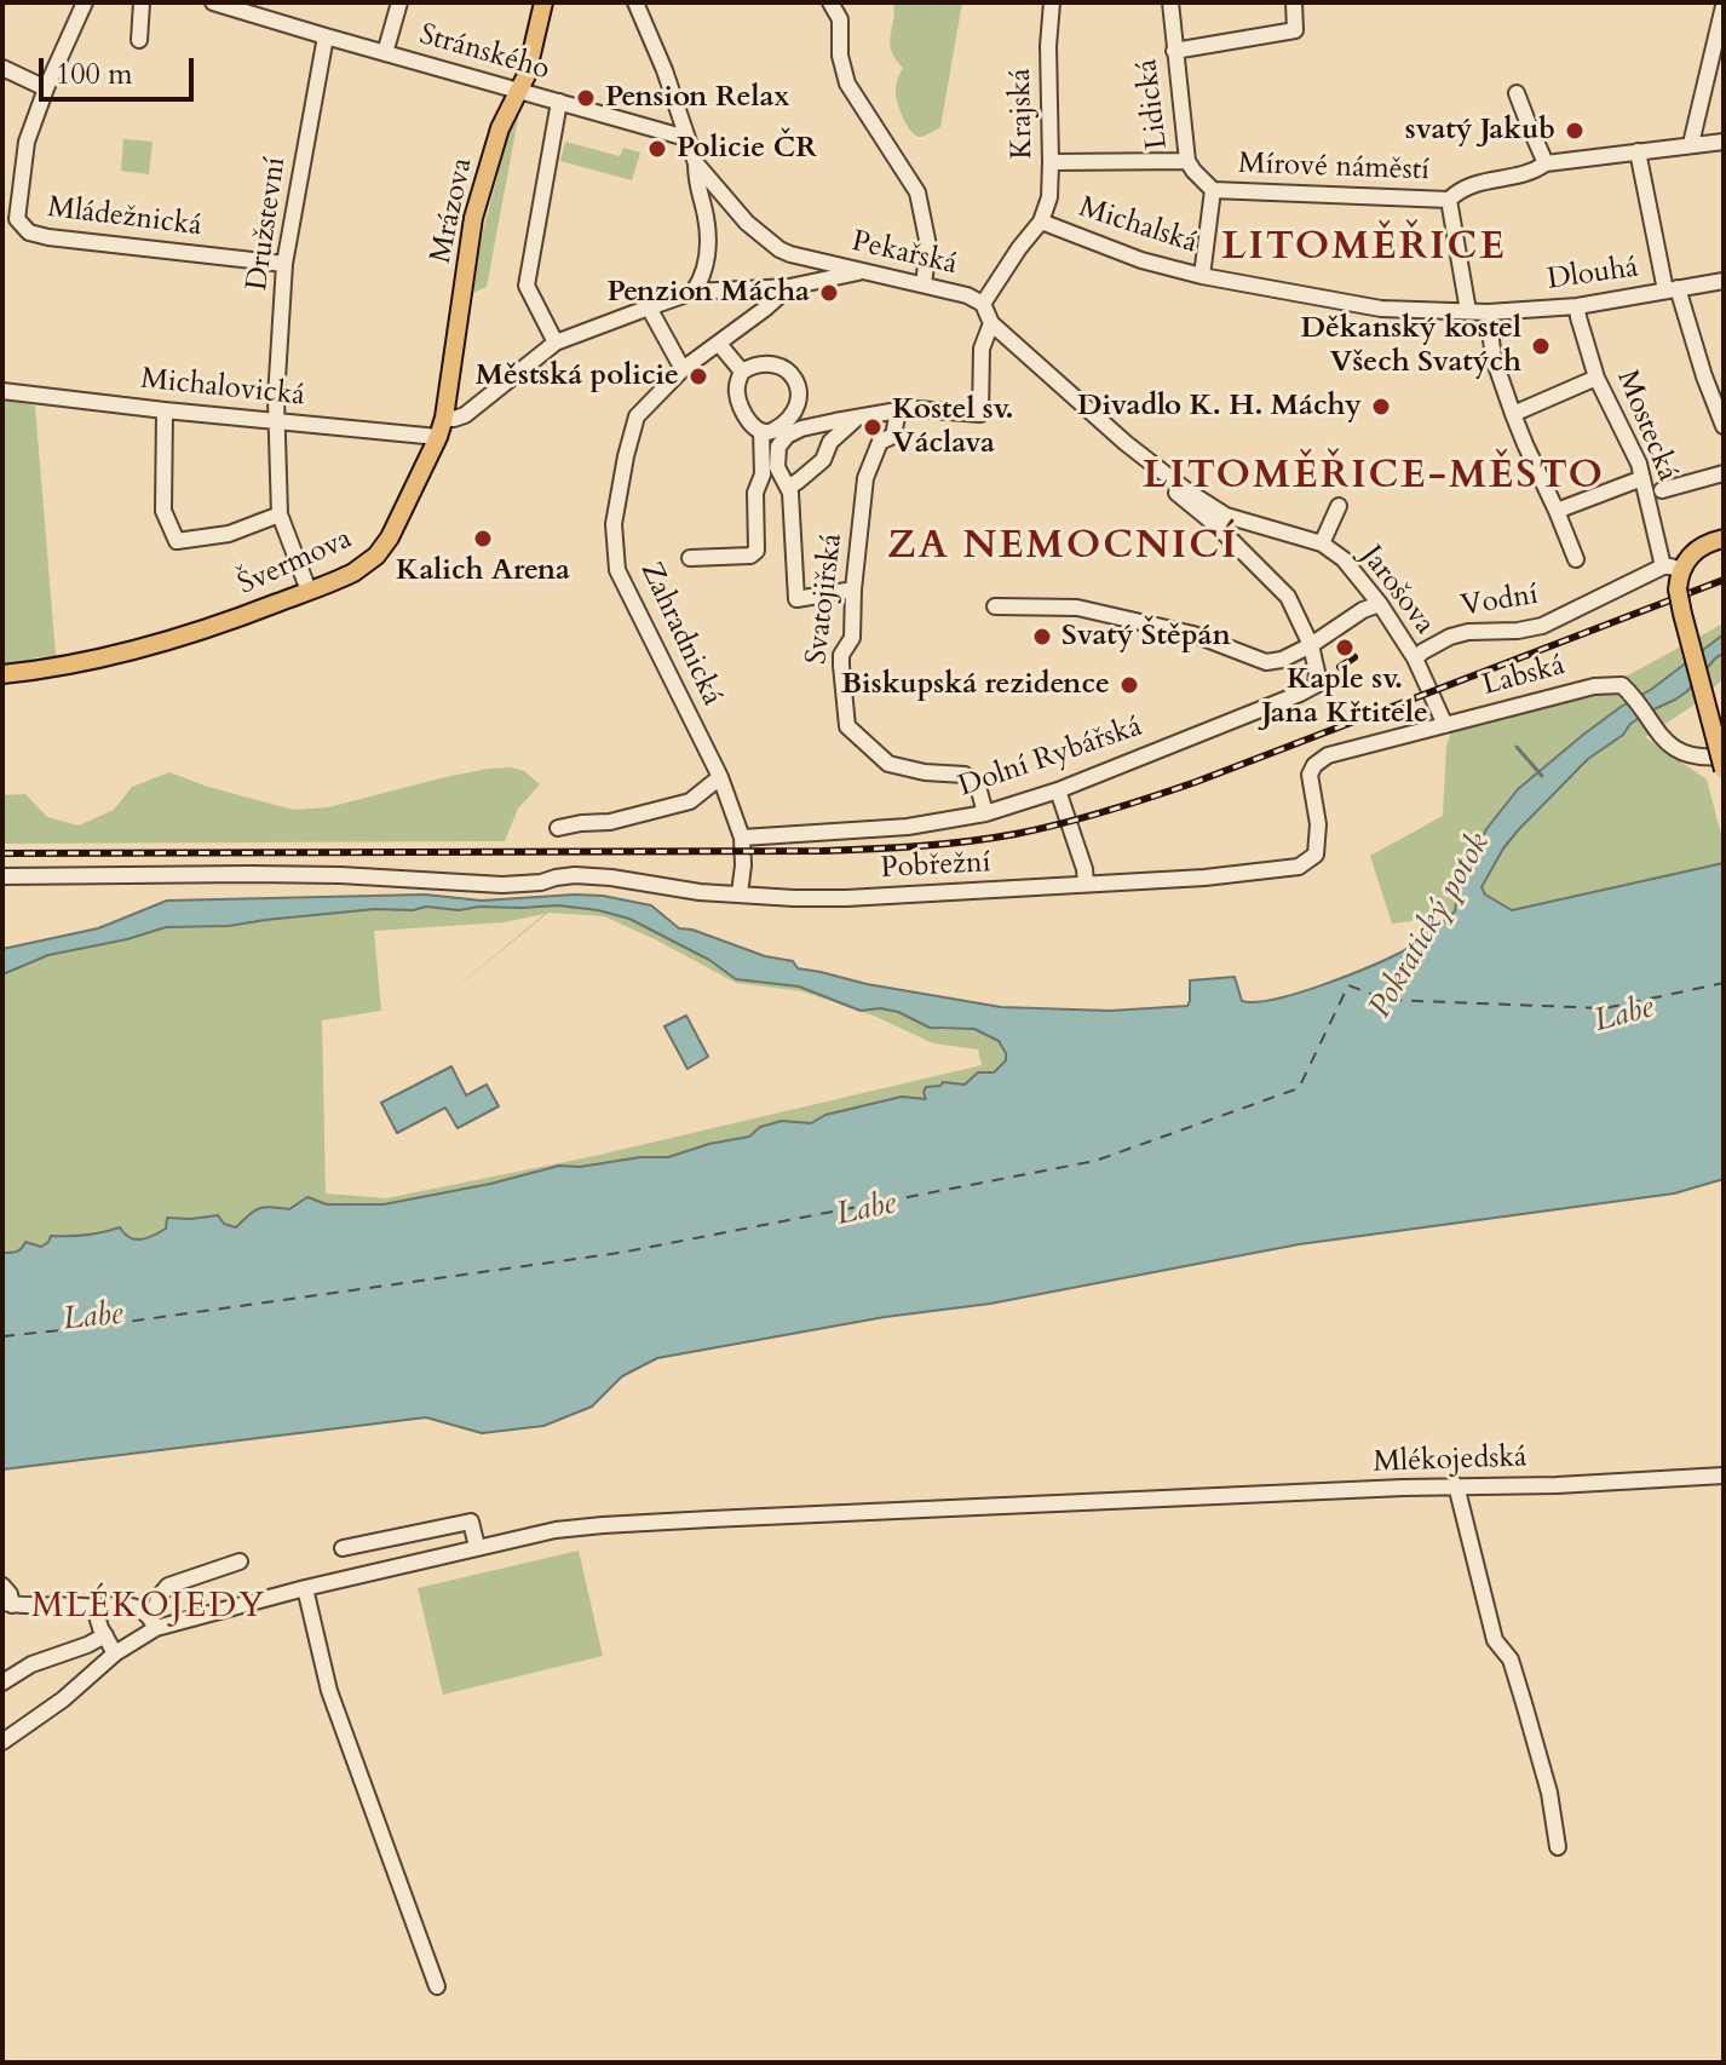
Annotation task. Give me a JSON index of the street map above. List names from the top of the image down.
{
  "streets": {
    "main road": ["Mrázova", "Švermova"],
    "street": [
      "Stránského",
      "Lidická",
      "Krajská",
      "Mírové náměstí",
      "Mládežnická",
      "Družstevní",
      "Michalská",
      "Pekařská",
      "Dlouhá",
      "Michalovická",
      "Mostecká",
      "Jarošova",
      "Svatojiřská",
      "Vodní",
      "Zahradnická",
      "Labská",
      "Dolní Rybářská",
      "Pobřežní",
      "Mlékojedská"
    ]
  },
  "crossings": [
    ["Stránského", "Mrázova"],
    ["Stránského", "Družstevní"],
    ["Lidická", "Mírové náměstí"],
    ["Krajská", "Michalská"],
    ["Mírové náměstí", "Michalská"],
    ["Mírové náměstí", "Dlouhá"],
    ["Mrázova", "Michalovická"],
    ["Mrázova", "Švermova"],
    ["Mládežnická", "Družstevní"],
    ["Družstevní", "Michalovická"],
    ["Družstevní", "Švermova"],
    ["Michalská", "Pekařská"],
    ["Pekařská", "Jarošova"],
    ["Dlouhá", "Mostecká"],
    ["Michalovická", "Švermova"],
    ["Mostecká", "Vodní"],
    ["Jarošova", "Vodní"],
    ["Jarošova", "Labská"],
    ["Svatojiřská", "Dolní Rybářská"],
    ["Zahradnická", "Dolní Rybářská"],
    ["Zahradnická", "Pobřežní"],
    ["Labská", "Pobřežní"]
  ],
  "districts": [
    "LITOMĚŘICE",
    "LITOMĚŘICE-MĚSTO",
    "ZA NEMOCNICÍ",
    "MLÉKOJEDY"
  ],
  "water": ["Pokratický potok", "Labe"],
  "places": [
    "Pension Relax",
    "svatý Jakub",
    "Policie ČR",
    "Penzion Mácha",
    "Děkanský kostel Všech Svatých",
    "Městská policie",
    "Divadlo K. H. Máchy",
    "Kostel sv. Václava",
    "Kalich Arena",
    "Svatý Štěpán",
    "Kaple sv. Jana Křtitele",
    "Biskupská rezidence"
  ],
  "scale_bar": "100 m"
}
